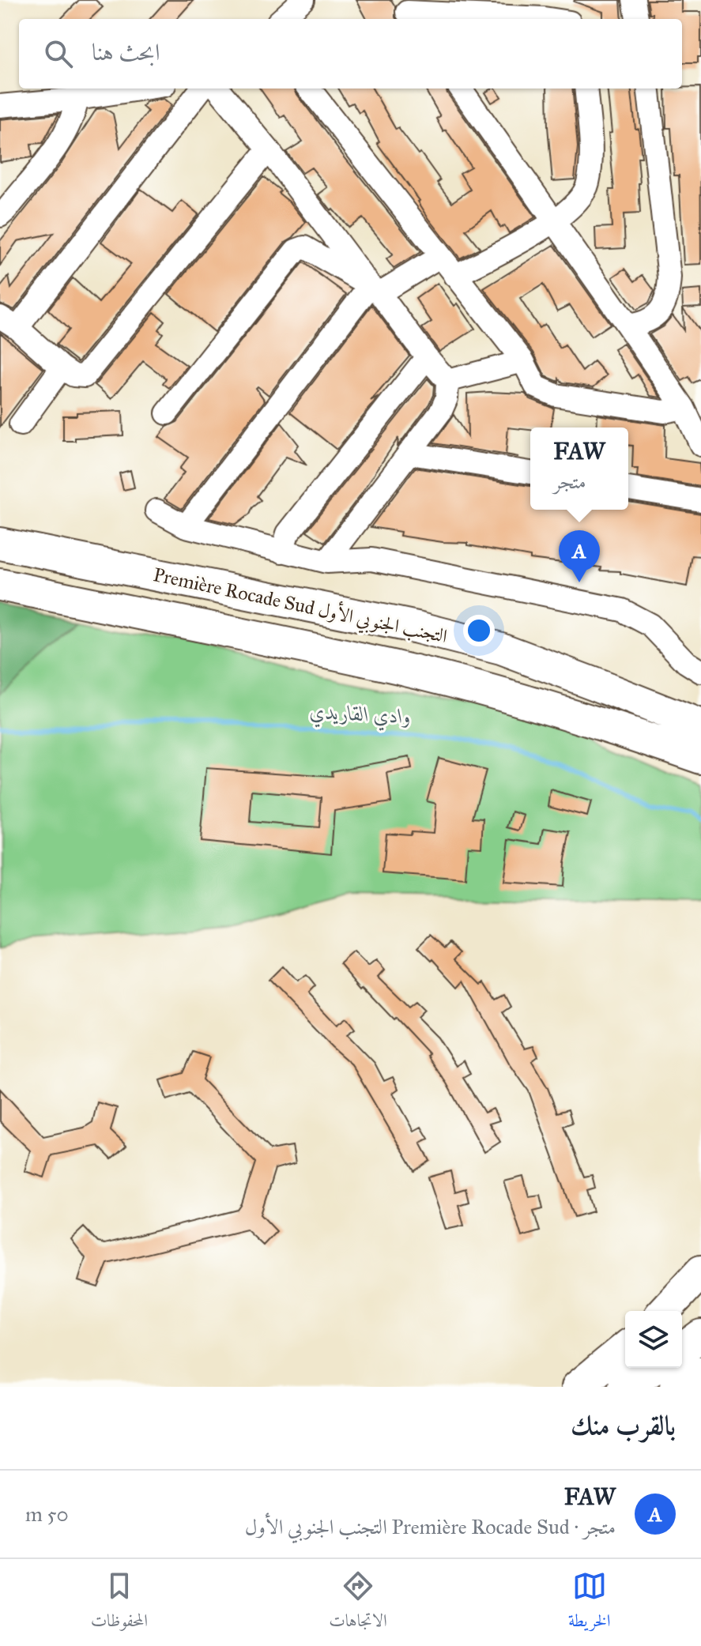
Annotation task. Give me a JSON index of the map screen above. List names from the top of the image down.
{
  "streets": {
    "highway": ["Première Rocade Sud التجنب الجنوبي الأول"]
  },
  "water": ["وادي القاريدي"],
  "page": {
    "search": "ابحث هنا",
    "popup": ["FAW", "متجر"],
    "pins": "A",
    "heading": "بالقرب منك",
    "list": [
      {
        "mark": "A",
        "name": "FAW",
        "note": "متجر · Première Rocade Sud التجنب الجنوبي الأول",
        "value": "50 m"
      }
    ],
    "nav": ["الخريطة", "الاتجاهات", "المحفوظات"]
  }
}
